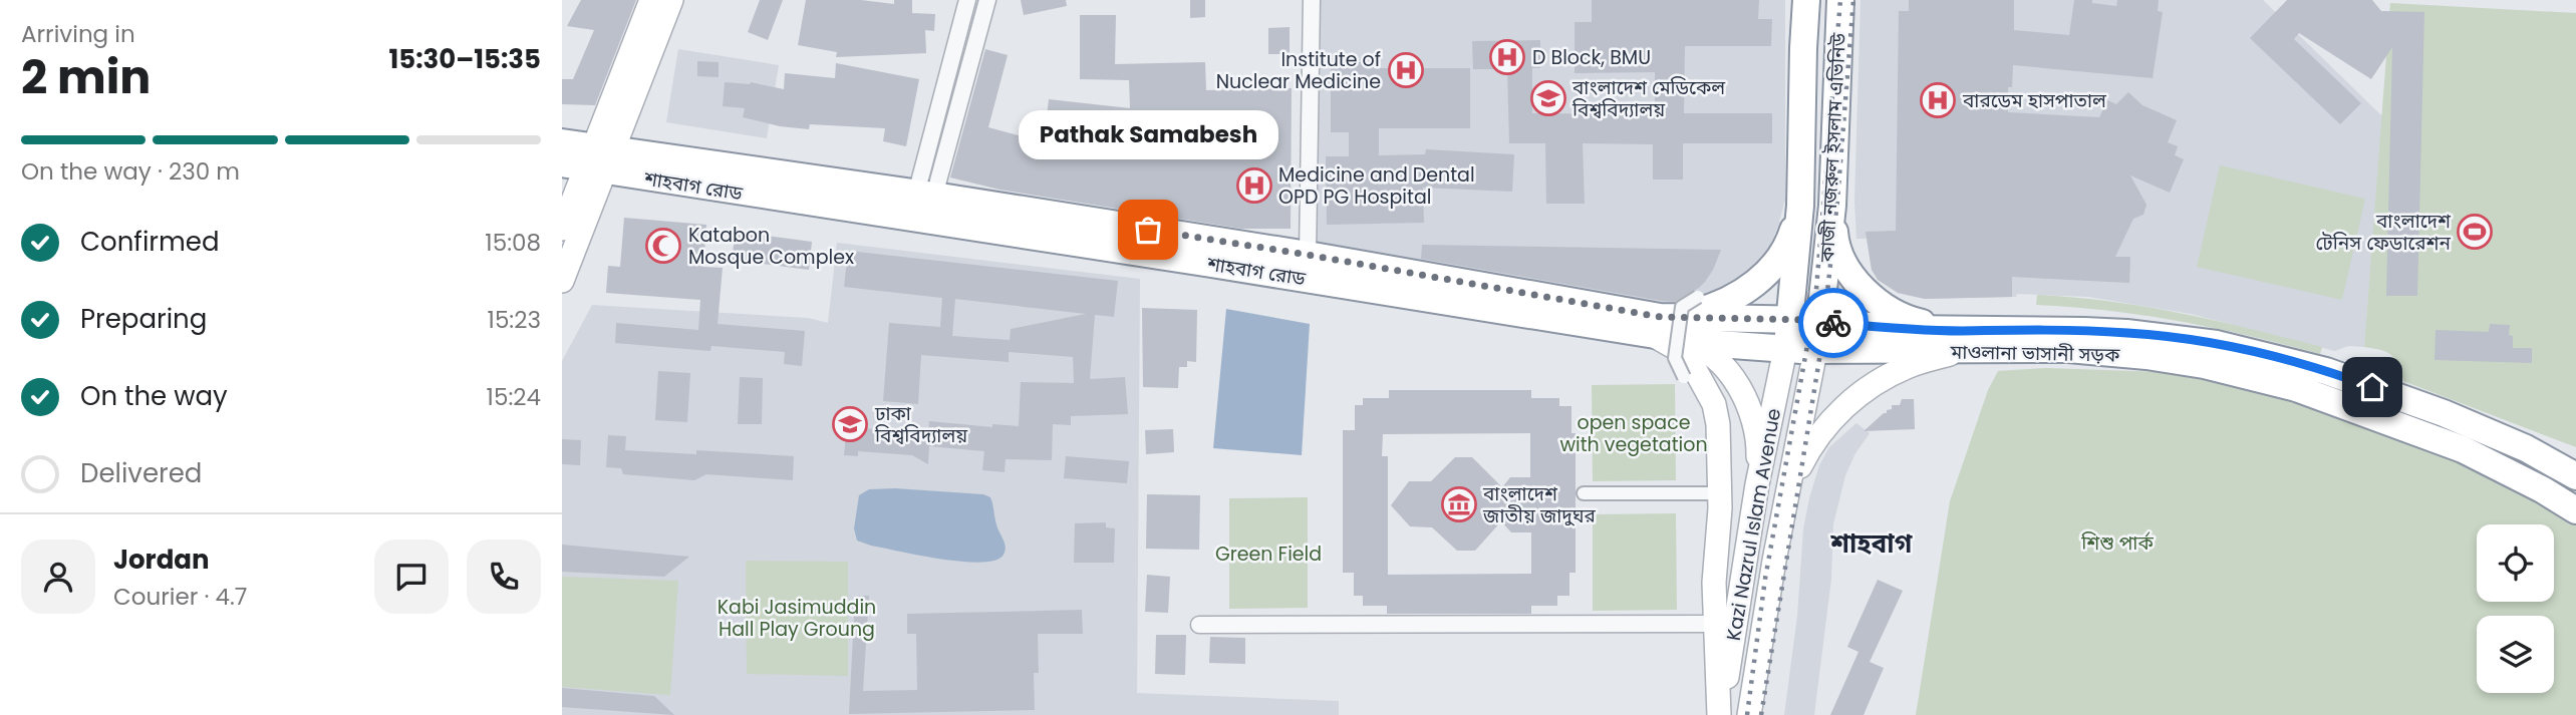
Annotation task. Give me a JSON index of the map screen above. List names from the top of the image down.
{
  "streets": {
    "highway": ["কাজী নজরুল ইসলাম এভিনিউ", "শাহবাগ রোড", "মাওলানা ভাসানী সড়ক"],
    "main road": ["Kazi Nazrul Islam Avenue"]
  },
  "crossings": [
    ["কাজী নজরুল ইসলাম এভিনিউ", "শাহবাগ রোড"],
    ["কাজী নজরুল ইসলাম এভিনিউ", "মাওলানা ভাসানী সড়ক"],
    ["কাজী নজরুল ইসলাম এভিনিউ", "Kazi Nazrul Islam Avenue"],
    ["শাহবাগ রোড", "মাওলানা ভাসানী সড়ক"],
    ["শাহবাগ রোড", "Kazi Nazrul Islam Avenue"],
    ["মাওলানা ভাসানী সড়ক", "Kazi Nazrul Islam Avenue"]
  ],
  "districts": ["শাহবাগ"],
  "parks": [
    "open space with vegetation",
    "শিশু পার্ক",
    "Green Field",
    "Kabi Jasimuddin Hall Play Groung"
  ],
  "places": {
    "hospital": [
      "D Block, BMU",
      "Institute of Nuclear Medicine",
      "বারডেম হাসপাতাল",
      "Medicine and Dental OPD PG Hospital"
    ],
    "school or university": ["বাংলাদেশ মেডিকেল বিশ্ববিদ্যালয়", "ঢাকা বিশ্ববিদ্যালয়"],
    "other": ["Pathak Samabesh"],
    "sports": ["বাংলাদেশ টেনিস ফেডারেশন"],
    "mosque": ["Katabon Mosque Complex"],
    "museum": ["বাংলাদেশ জাতীয় জাদুঘর"]
  },
  "page": {
    "heading": ["2 min", "Arriving in", "15:30–15:35"],
    "panel": ["Jordan", "Courier · 4.7"],
    "bubble": "Pathak Samabesh",
    "bar": "On the way · 230 m",
    "list": [
      ["Confirmed", "15:08"],
      ["Preparing", "15:23"],
      ["On the way", "15:24"],
      "Delivered"
    ]
  }
}
